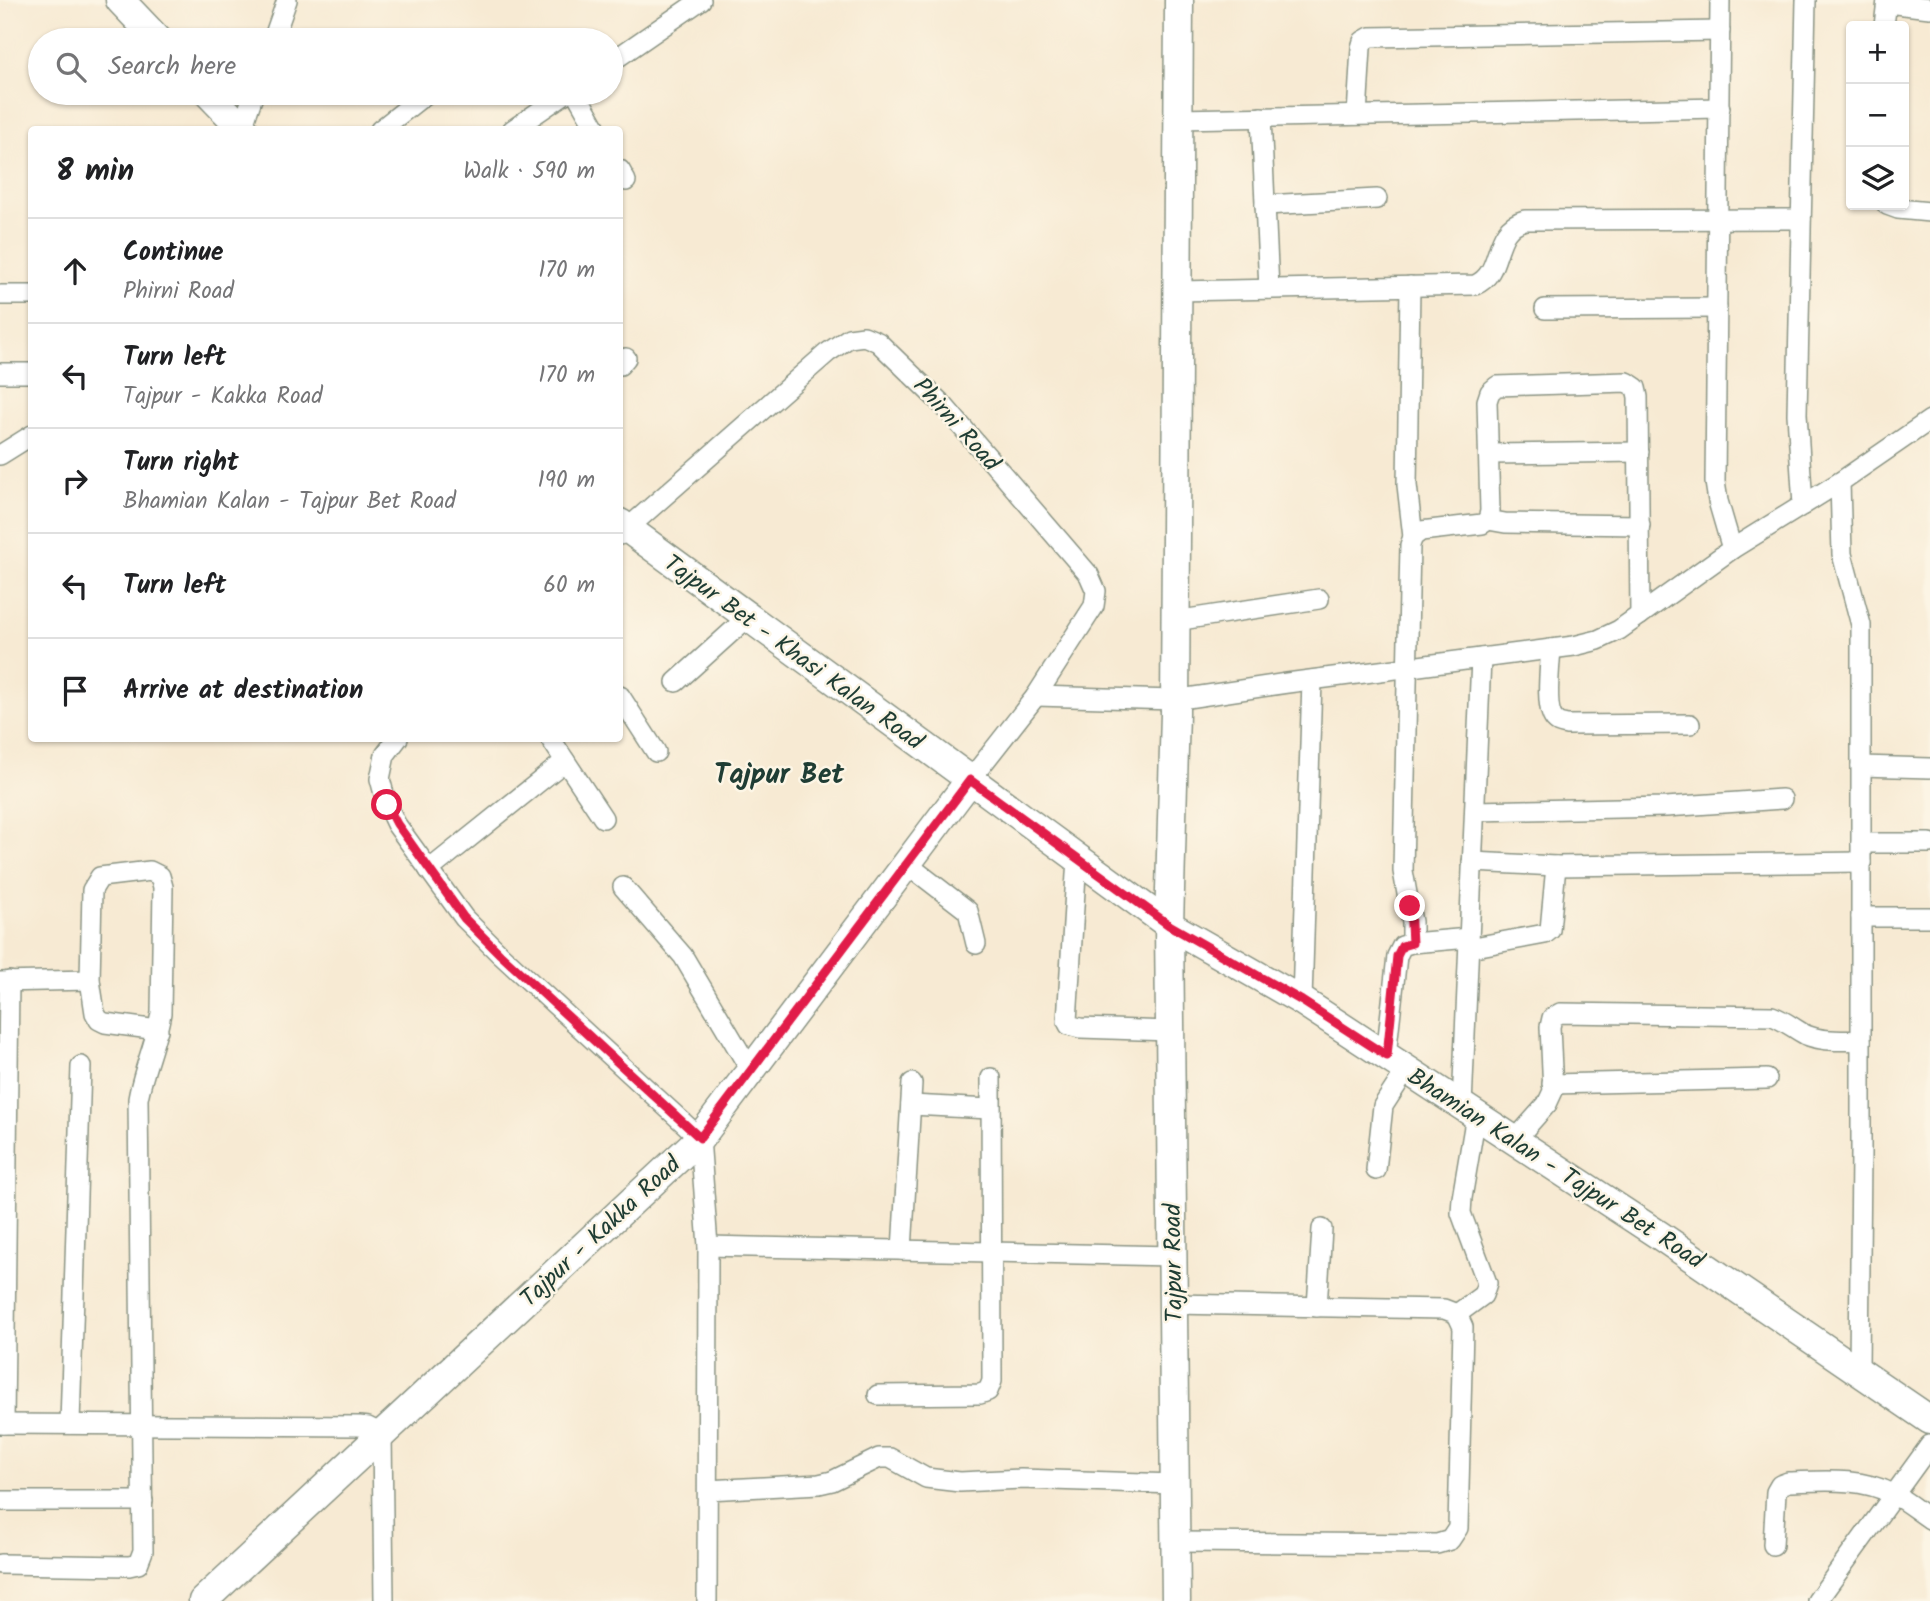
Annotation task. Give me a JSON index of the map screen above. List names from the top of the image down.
{
  "streets": {
    "street": [
      "Phirni Road",
      "Tajpur Bet - Khasi Kalan Road",
      "Bhamian Kalan - Tajpur Bet Road",
      "Tajpur - Kakka Road",
      "Tajpur Road"
    ]
  },
  "crossings": [
    ["Phirni Road", "Tajpur Bet - Khasi Kalan Road"],
    ["Phirni Road", "Bhamian Kalan - Tajpur Bet Road"],
    ["Phirni Road", "Tajpur - Kakka Road"],
    ["Tajpur Bet - Khasi Kalan Road", "Bhamian Kalan - Tajpur Bet Road"],
    ["Tajpur Bet - Khasi Kalan Road", "Tajpur - Kakka Road"],
    ["Bhamian Kalan - Tajpur Bet Road", "Tajpur - Kakka Road"],
    ["Bhamian Kalan - Tajpur Bet Road", "Tajpur Road"]
  ],
  "districts": ["Tajpur Bet"],
  "page": {
    "map_buttons": ["+", "−"],
    "search": "Search here",
    "heading": ["8 min", "Walk · 590 m"],
    "list": [
      ["Continue", "Phirni Road", "170 m"],
      ["Turn left", "Tajpur - Kakka Road", "170 m"],
      ["Turn right", "Bhamian Kalan - Tajpur Bet Road", "190 m"],
      ["Turn left", "60 m"],
      "Arrive at destination"
    ]
  }
}
